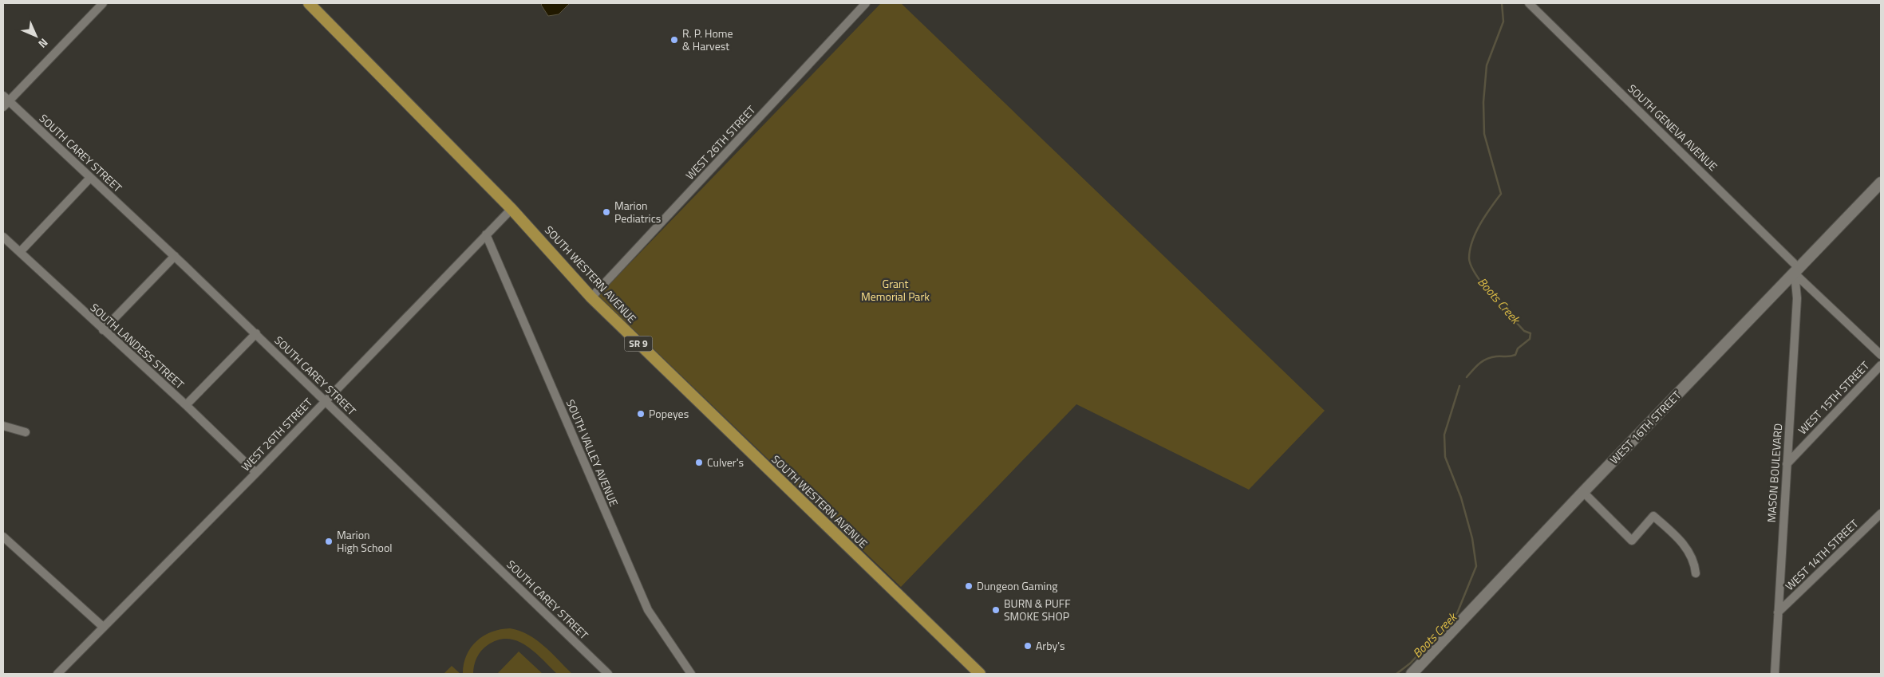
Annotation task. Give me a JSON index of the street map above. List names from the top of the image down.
{
  "streets": {
    "highway": ["SOUTH WESTERN AVENUE", "SR 9"],
    "street": [
      "SOUTH GENEVA AVENUE",
      "WEST 26TH STREET",
      "SOUTH CAREY STREET",
      "SOUTH LANDESS STREET",
      "WEST 15TH STREET",
      "WEST 16TH STREET",
      "SOUTH VALLEY AVENUE",
      "MASON BOULEVARD",
      "WEST 14TH STREET"
    ]
  },
  "crossings": [
    ["SOUTH GENEVA AVENUE", "WEST 16TH STREET"],
    ["SOUTH GENEVA AVENUE", "MASON BOULEVARD"],
    ["WEST 26TH STREET", "SOUTH CAREY STREET"],
    ["WEST 26TH STREET", "SOUTH WESTERN AVENUE"],
    ["WEST 26TH STREET", "SOUTH LANDESS STREET"],
    ["WEST 26TH STREET", "SOUTH VALLEY AVENUE"],
    ["WEST 15TH STREET", "MASON BOULEVARD"],
    ["WEST 16TH STREET", "MASON BOULEVARD"],
    ["MASON BOULEVARD", "WEST 14TH STREET"]
  ],
  "water": ["Boots Creek"],
  "parks": ["Grant Memorial Park"],
  "places": [
    "R. P. Home & Harvest",
    "Marion Pediatrics",
    "Popeyes",
    "Culver's",
    "Marion High School",
    "Dungeon Gaming",
    "BURN & PUFF SMOKE SHOP",
    "Arby's"
  ],
  "north": "bottom right"
}
